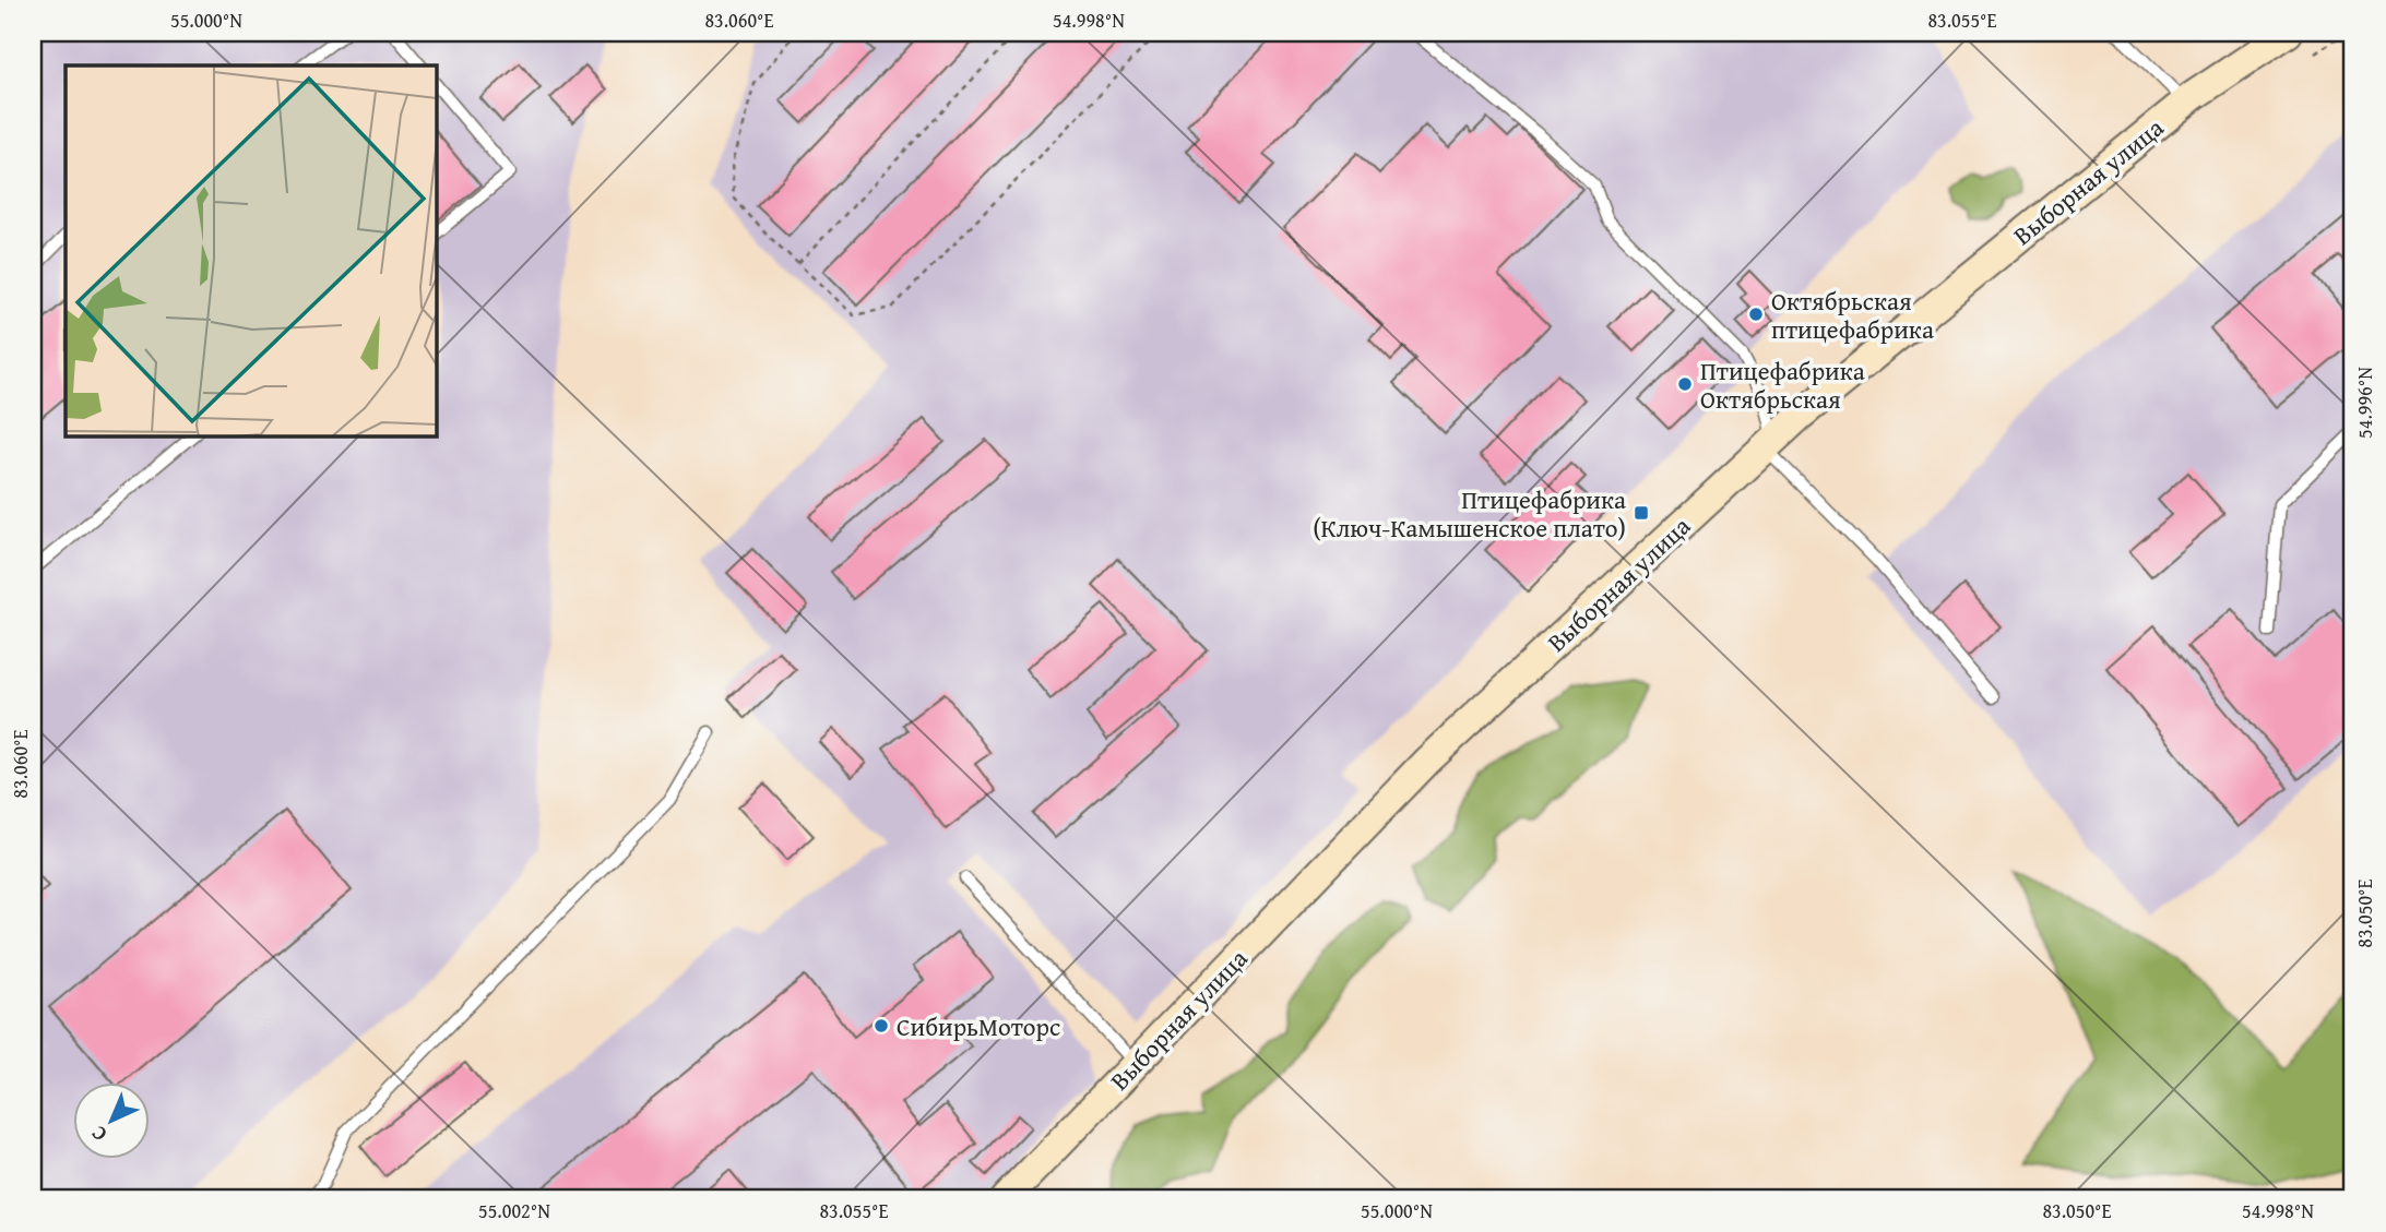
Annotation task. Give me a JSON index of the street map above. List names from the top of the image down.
{
  "streets": {
    "main road": ["Выборная улица"]
  },
  "places": {
    "other": ["Октябрьская птицефабрика", "Птицефабрика Октябрьская", "СибирьМоторс"],
    "transit": ["Птицефабрика (Ключ-Камышенское плато)"]
  },
  "north": "bottom left",
  "coordinates": [
    "55.000°N",
    "83.060°E",
    "54.998°N",
    "83.055°E",
    "54.996°N",
    "83.050°E",
    "55.002°N"
  ]
}
